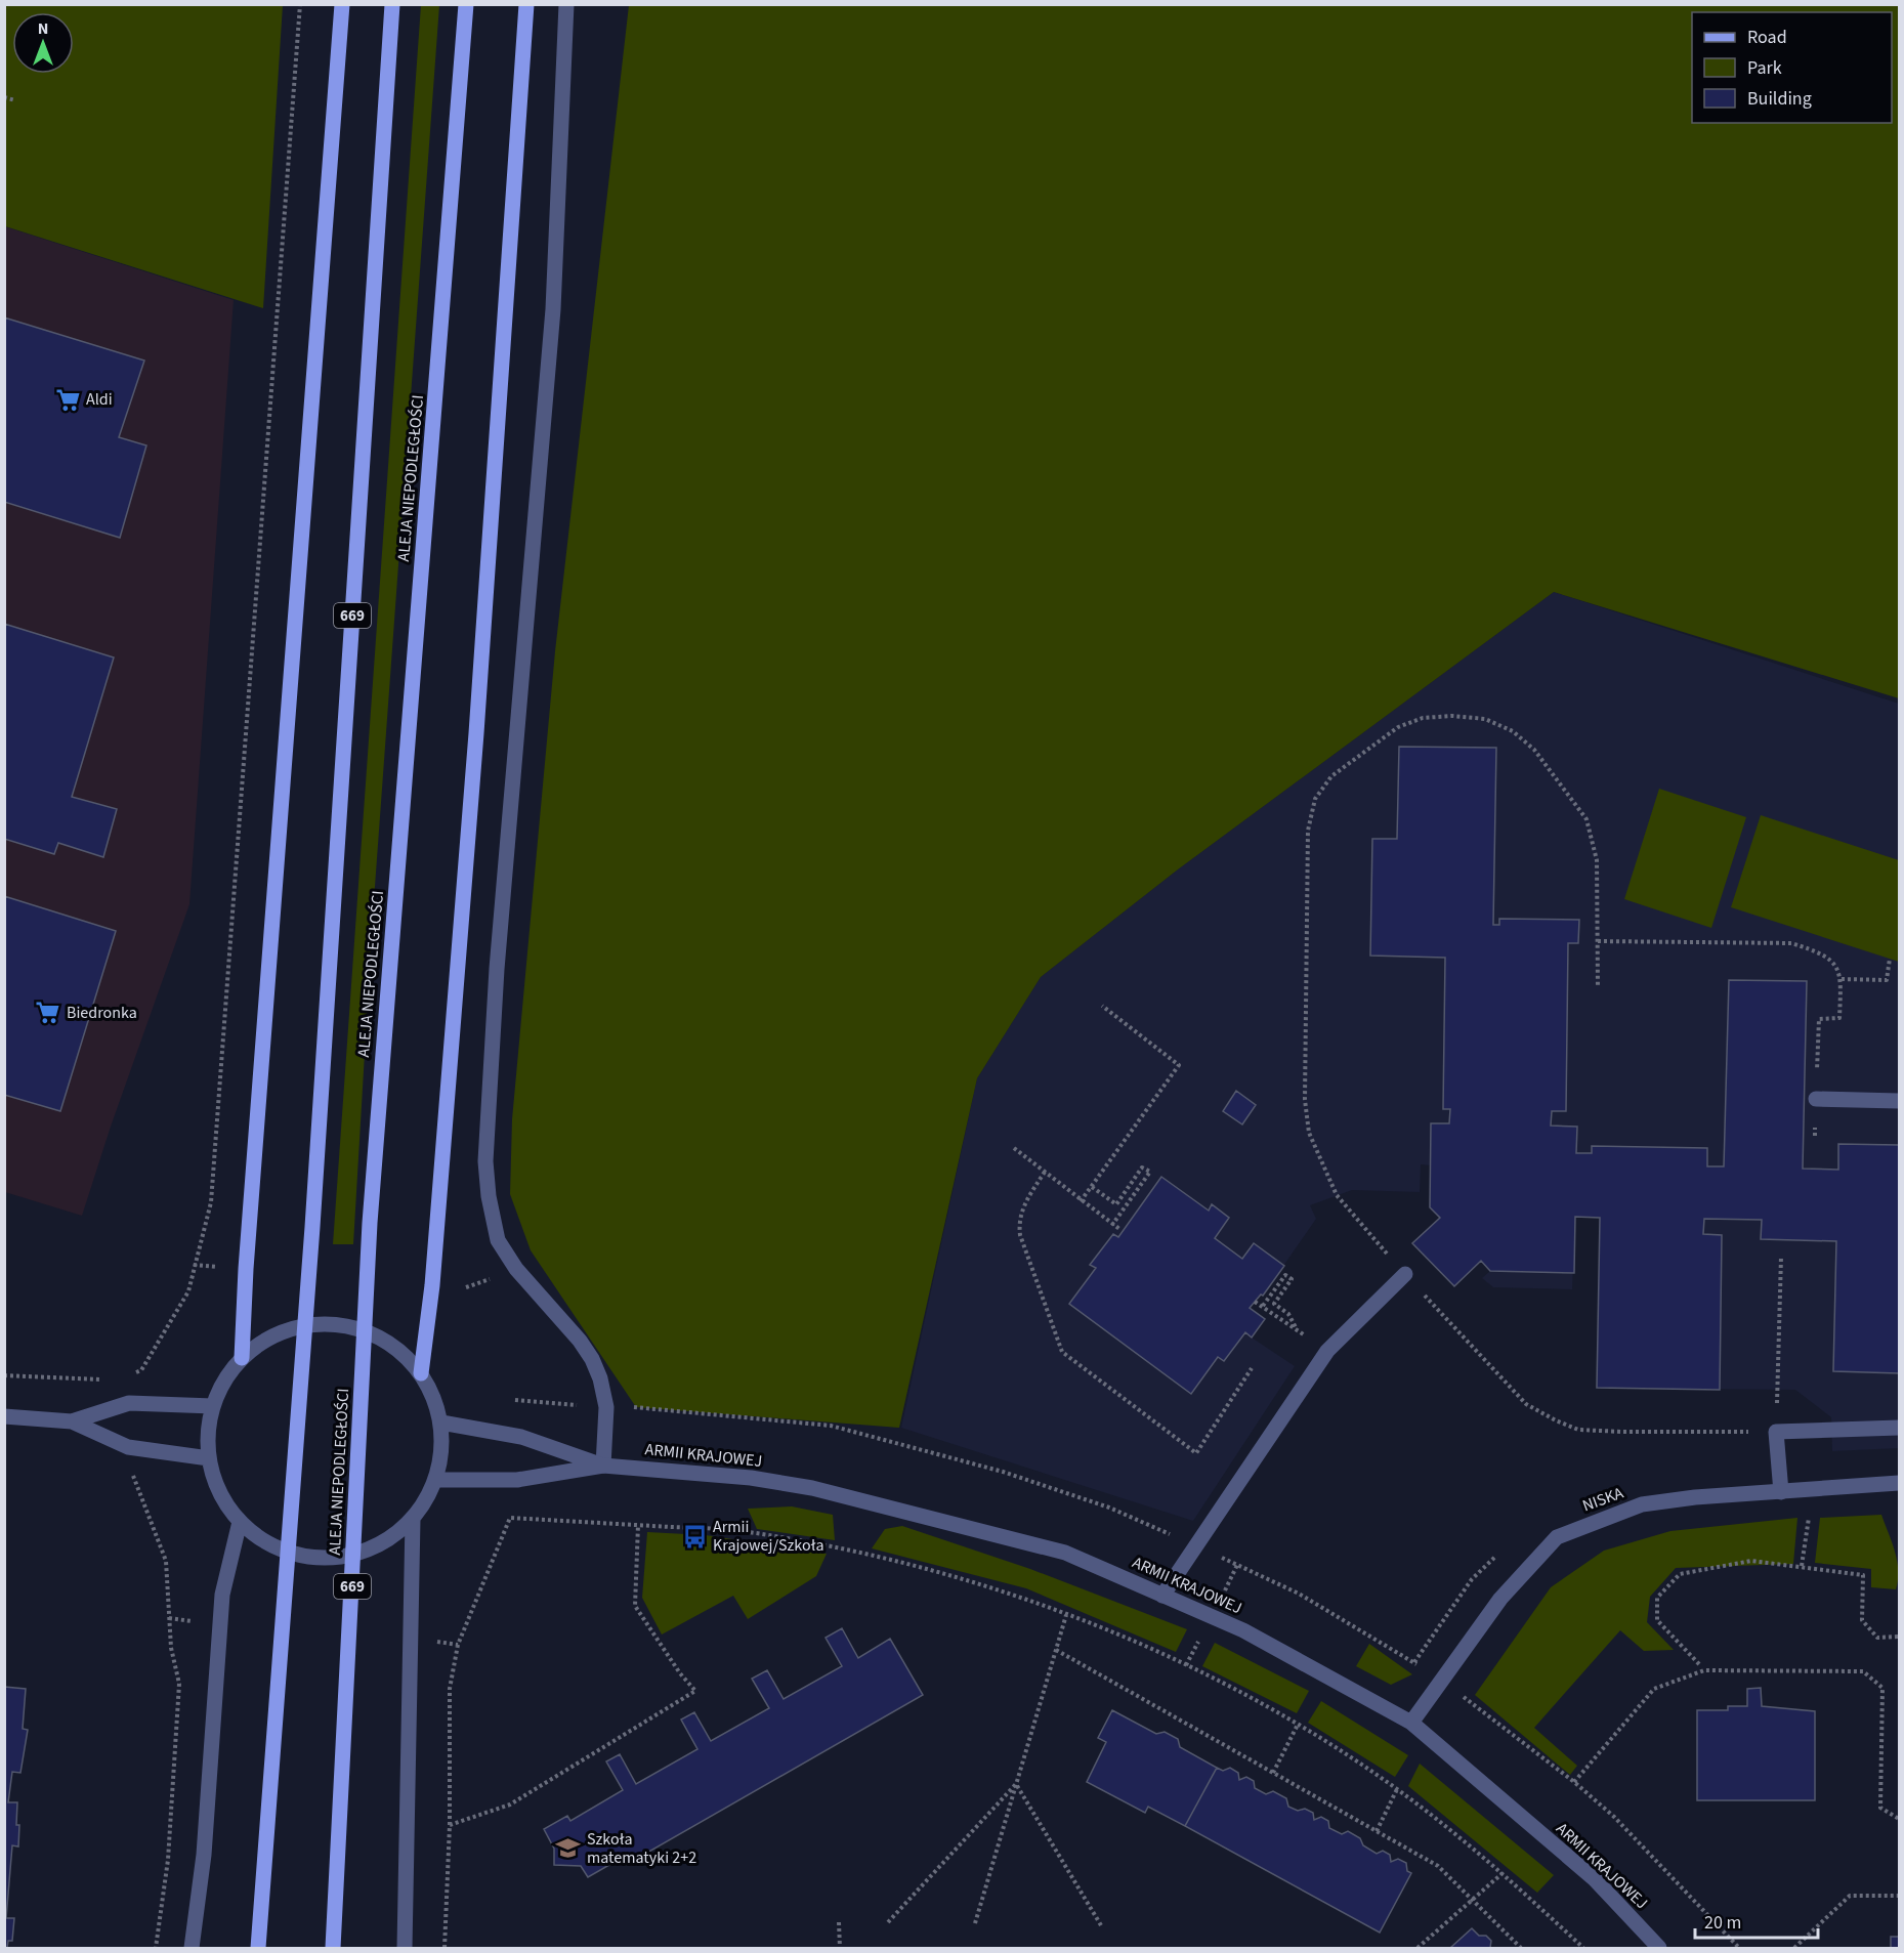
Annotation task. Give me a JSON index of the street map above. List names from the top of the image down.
{
  "streets": {
    "main road": ["ALEJA NIEPODLEGŁOŚCI", "669"],
    "street": ["ARMII KRAJOWEJ", "NISKA"]
  },
  "crossings": [
    ["ARMII KRAJOWEJ", "NISKA"]
  ],
  "places": {
    "supermarket": ["Aldi", "Biedronka"],
    "bus stop": ["Armii Krajowej/Szkoła"],
    "school or university": ["Szkoła matematyki 2+2"]
  },
  "legend": ["Road", "Park", "Building"],
  "scale_bar": "20 m",
  "north": "top"
}
